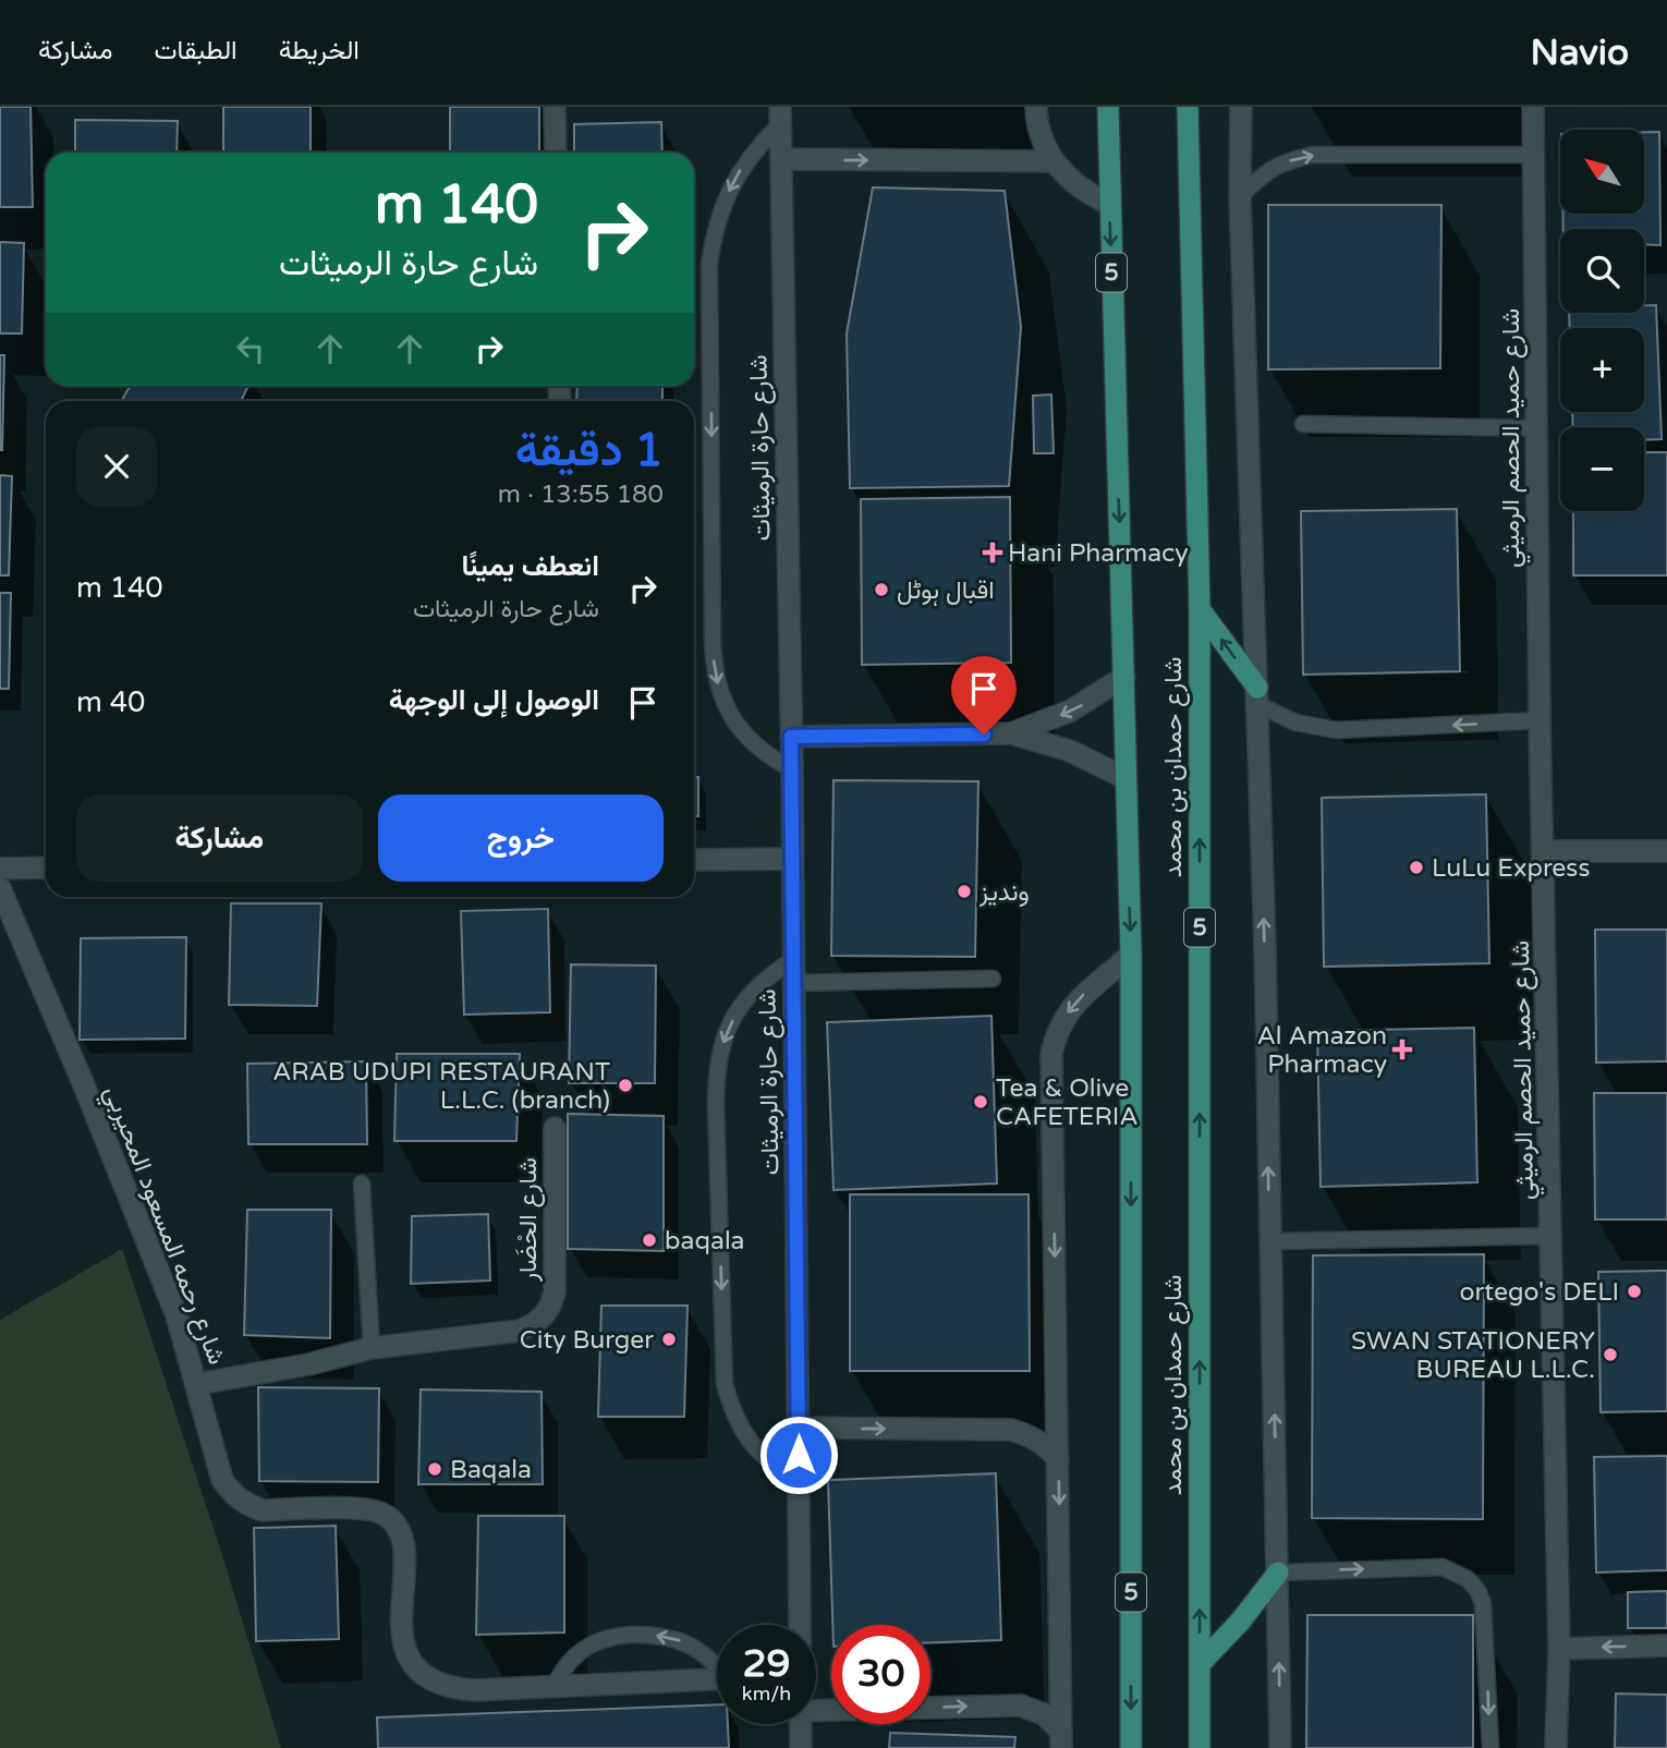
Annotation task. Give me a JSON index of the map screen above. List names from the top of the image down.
{
  "streets": {
    "main road": ["5", "شارع حمدان بن محمد"],
    "street": [
      "شارع حميد الحصم الرميثي",
      "شارع حارة الرميثات",
      "شارع الحْضَار",
      "شارع رحمه المسعود المحيربي"
    ]
  },
  "crossings": [
    ["شارع الحْضَار", "شارع رحمه المسعود المحيربي"]
  ],
  "places": {
    "health": ["Hani Pharmacy", "Al Amazon Pharmacy"],
    "other": [
      "اقبال ہوٹل",
      "LuLu Express",
      "ونديز",
      "ARAB UDUPI RESTAURANT L.L.C. (branch)",
      "Tea & Olive CAFETERIA",
      "baqala",
      "ortego's DELI",
      "City Burger",
      "SWAN STATIONERY BUREAU L.L.C.",
      "Baqala"
    ]
  },
  "north": "top left",
  "page": {
    "header": "Navio",
    "nav": ["الخريطة", "الطبقات", "مشاركة"],
    "map_buttons": ["+", "−"],
    "turn": ["140 m", "شارع حارة الرميثات"],
    "heading": ["1 دقيقة", "180 m · 13:55"],
    "list": [
      {
        "name": "انعطف يمينًا",
        "note": "شارع حارة الرميثات",
        "value": "140 m"
      },
      {
        "name": "الوصول إلى الوجهة",
        "value": "40 m"
      }
    ],
    "buttons": ["خروج", "مشاركة"],
    "speed": "29 km/h",
    "limit": "30"
  }
}
